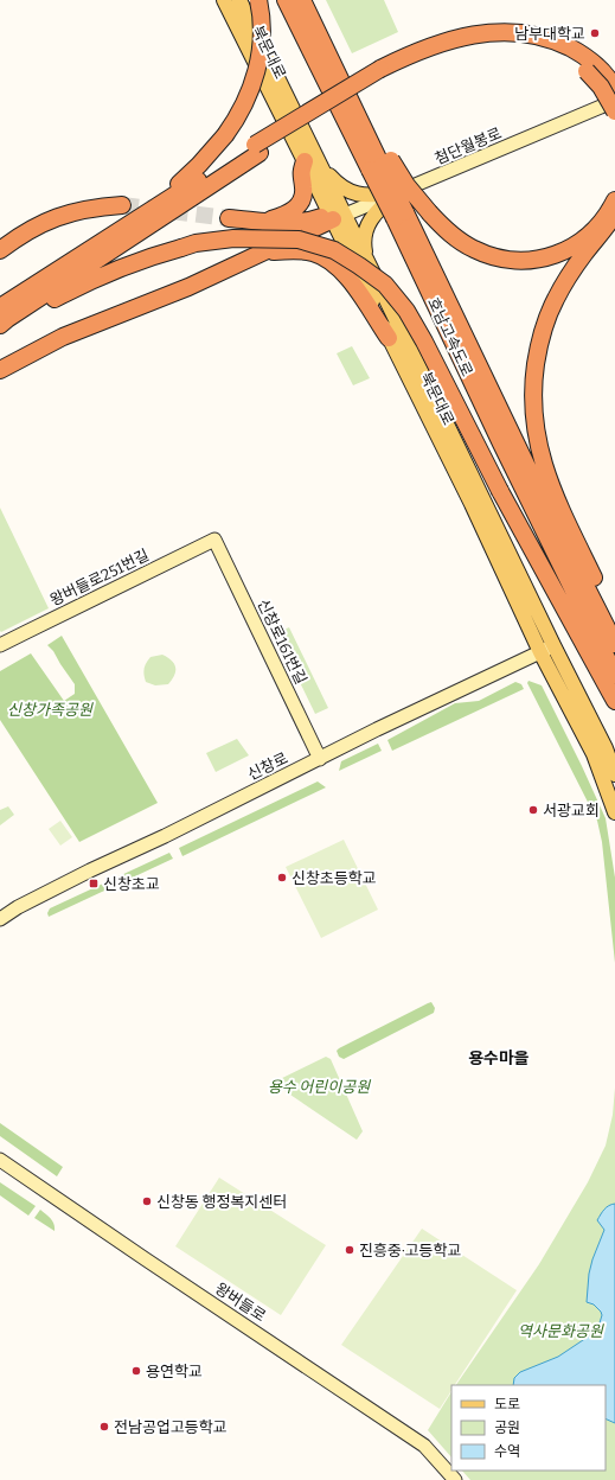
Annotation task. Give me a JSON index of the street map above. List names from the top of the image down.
{
  "streets": {
    "highway": ["호남고속도로"],
    "main road": [
      "북문대로",
      "첨단월봉로",
      "왕버들로251번길",
      "신창로161번길",
      "신창로",
      "왕버들로"
    ]
  },
  "crossings": [
    ["북문대로", "첨단월봉로"],
    ["북문대로", "신창로"],
    ["왕버들로251번길", "신창로161번길"],
    ["신창로161번길", "신창로"]
  ],
  "districts": ["용수마을"],
  "parks": ["신창가족공원", "용수 어린이공원", "역사문화공원"],
  "places": {
    "other": [
      "남부대학교",
      "서광교회",
      "신창초등학교",
      "신창동 행정복지센터",
      "진흥중·고등학교",
      "용연학교",
      "전남공업고등학교"
    ],
    "transit": ["신창초교"]
  },
  "legend": ["도로", "공원", "수역"]
}
